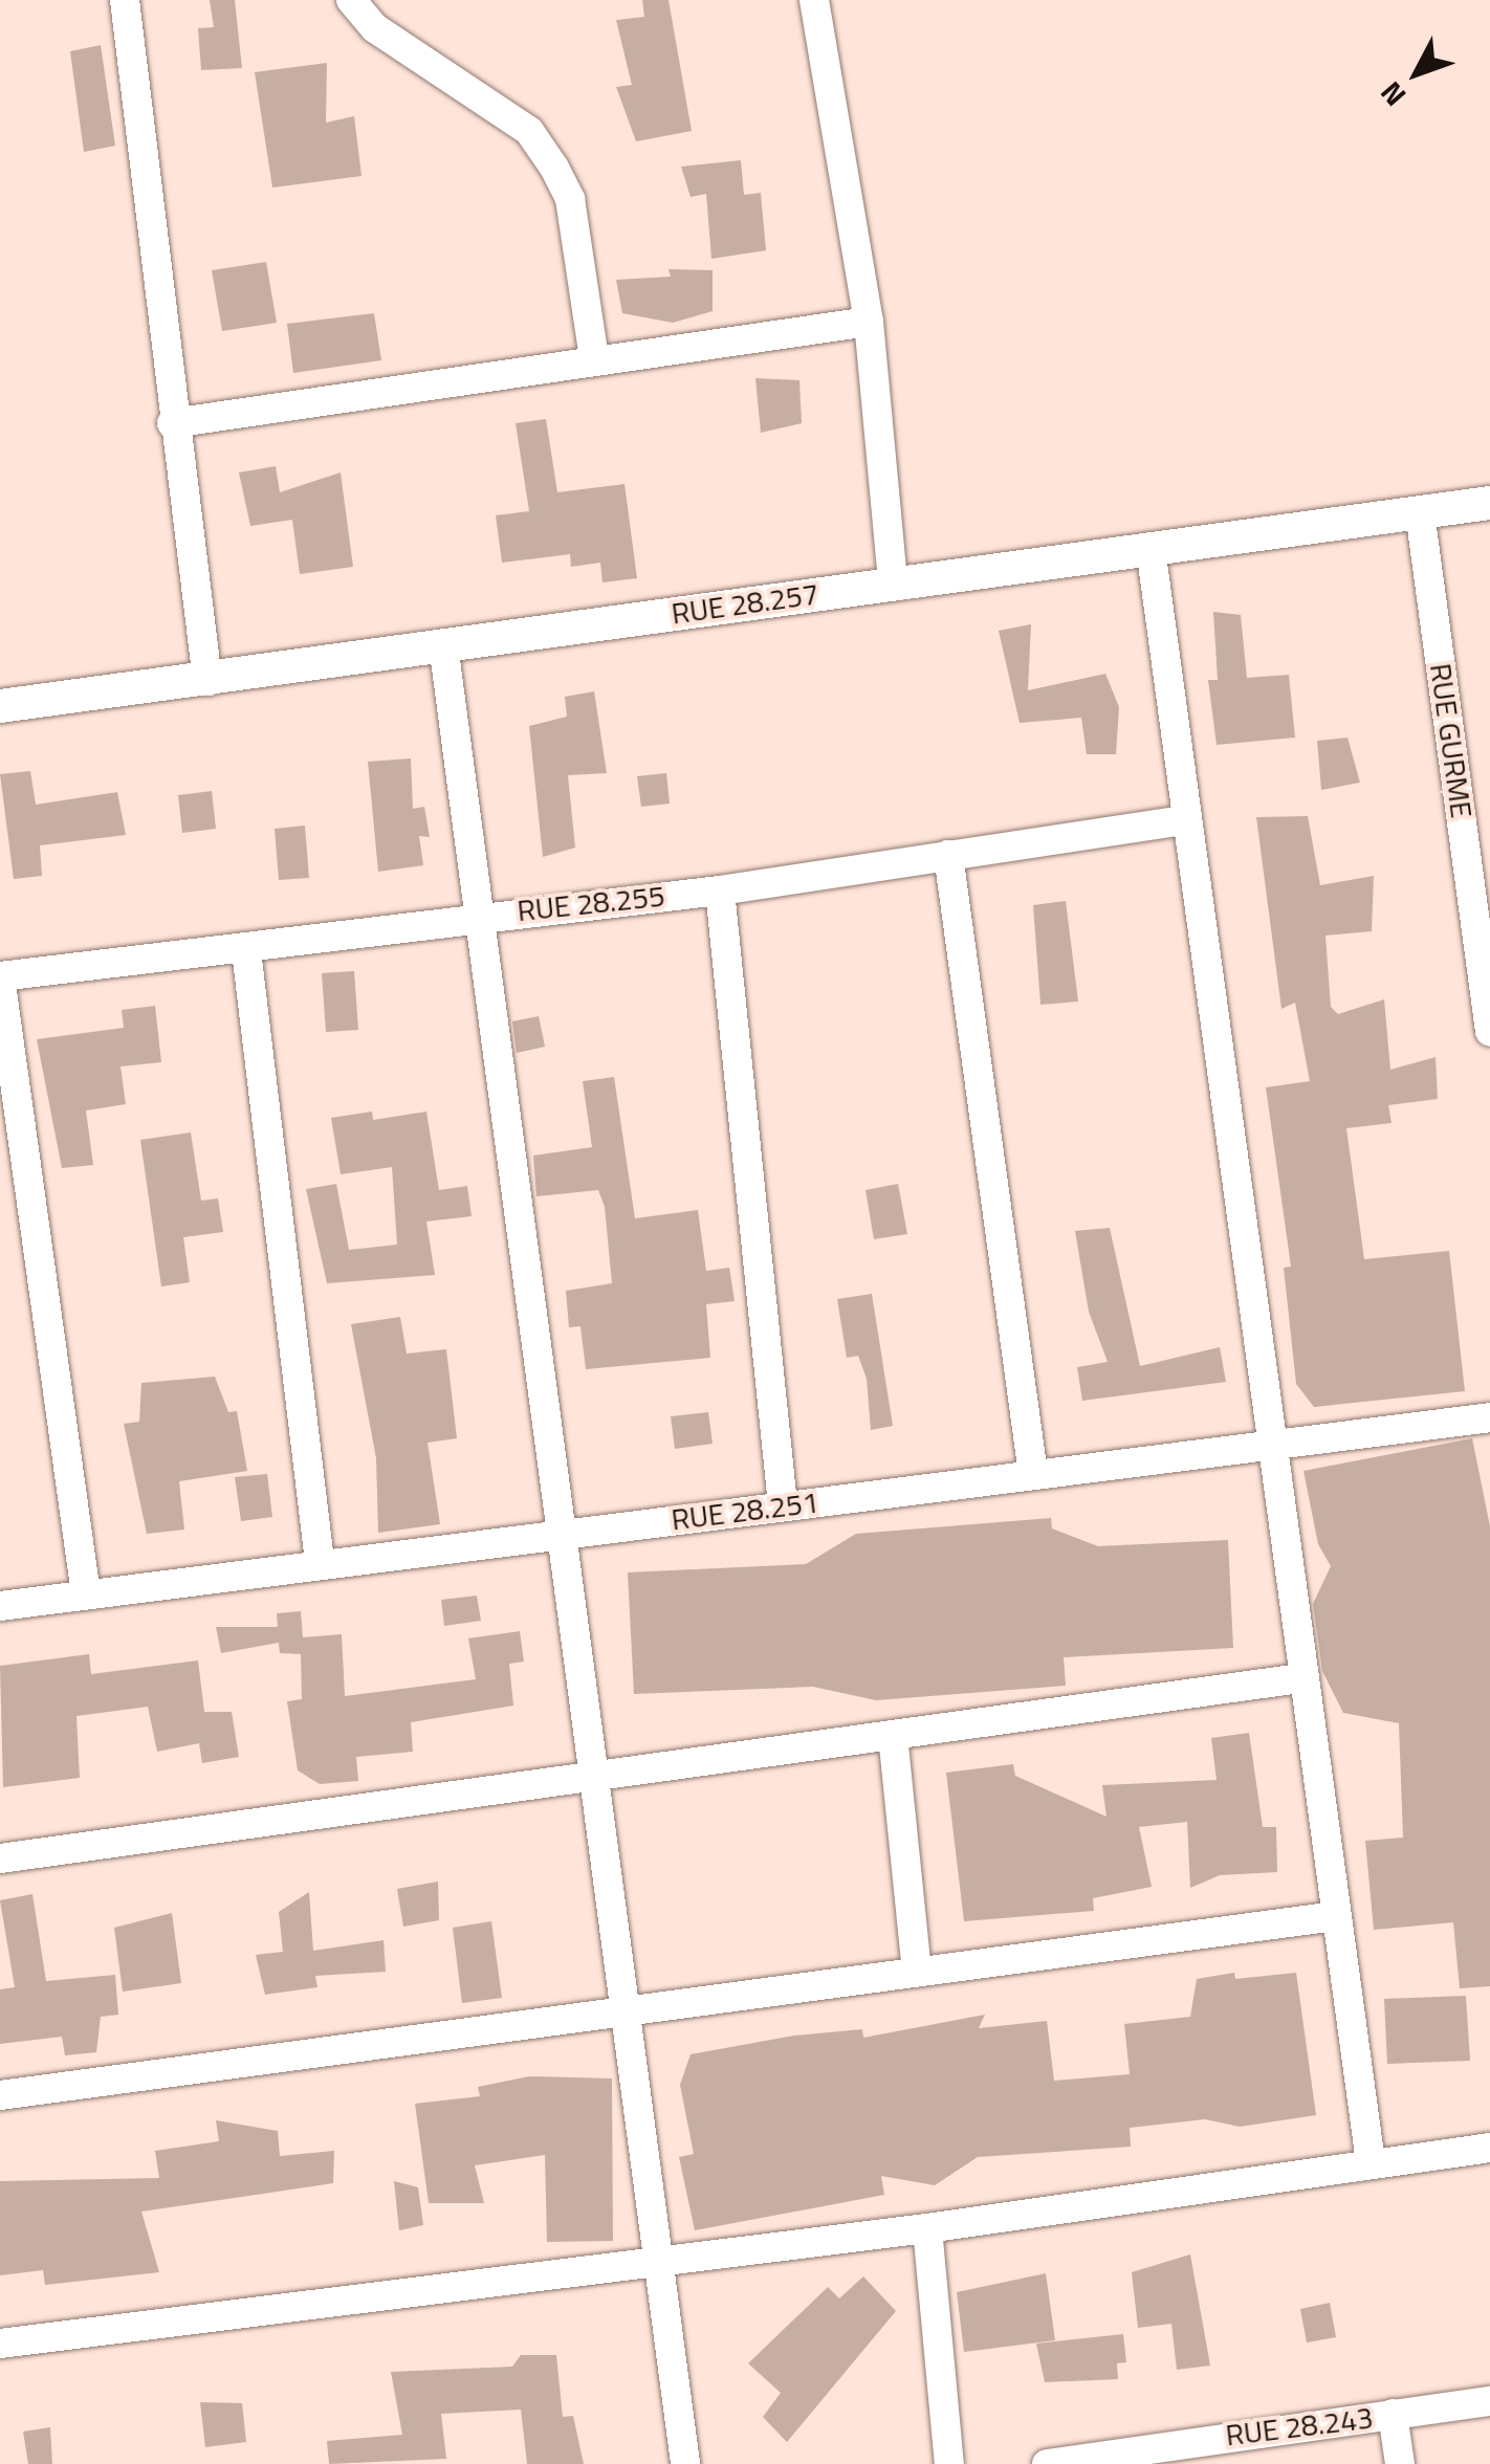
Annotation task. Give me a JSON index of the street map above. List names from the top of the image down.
{
  "streets": {
    "street": [
      "RUE 28.257",
      "RUE GURME",
      "RUE 28.255",
      "RUE 28.251",
      "RUE 28.243"
    ]
  },
  "crossings": [
    ["RUE 28.257", "RUE GURME"]
  ],
  "north": "bottom left"
}
